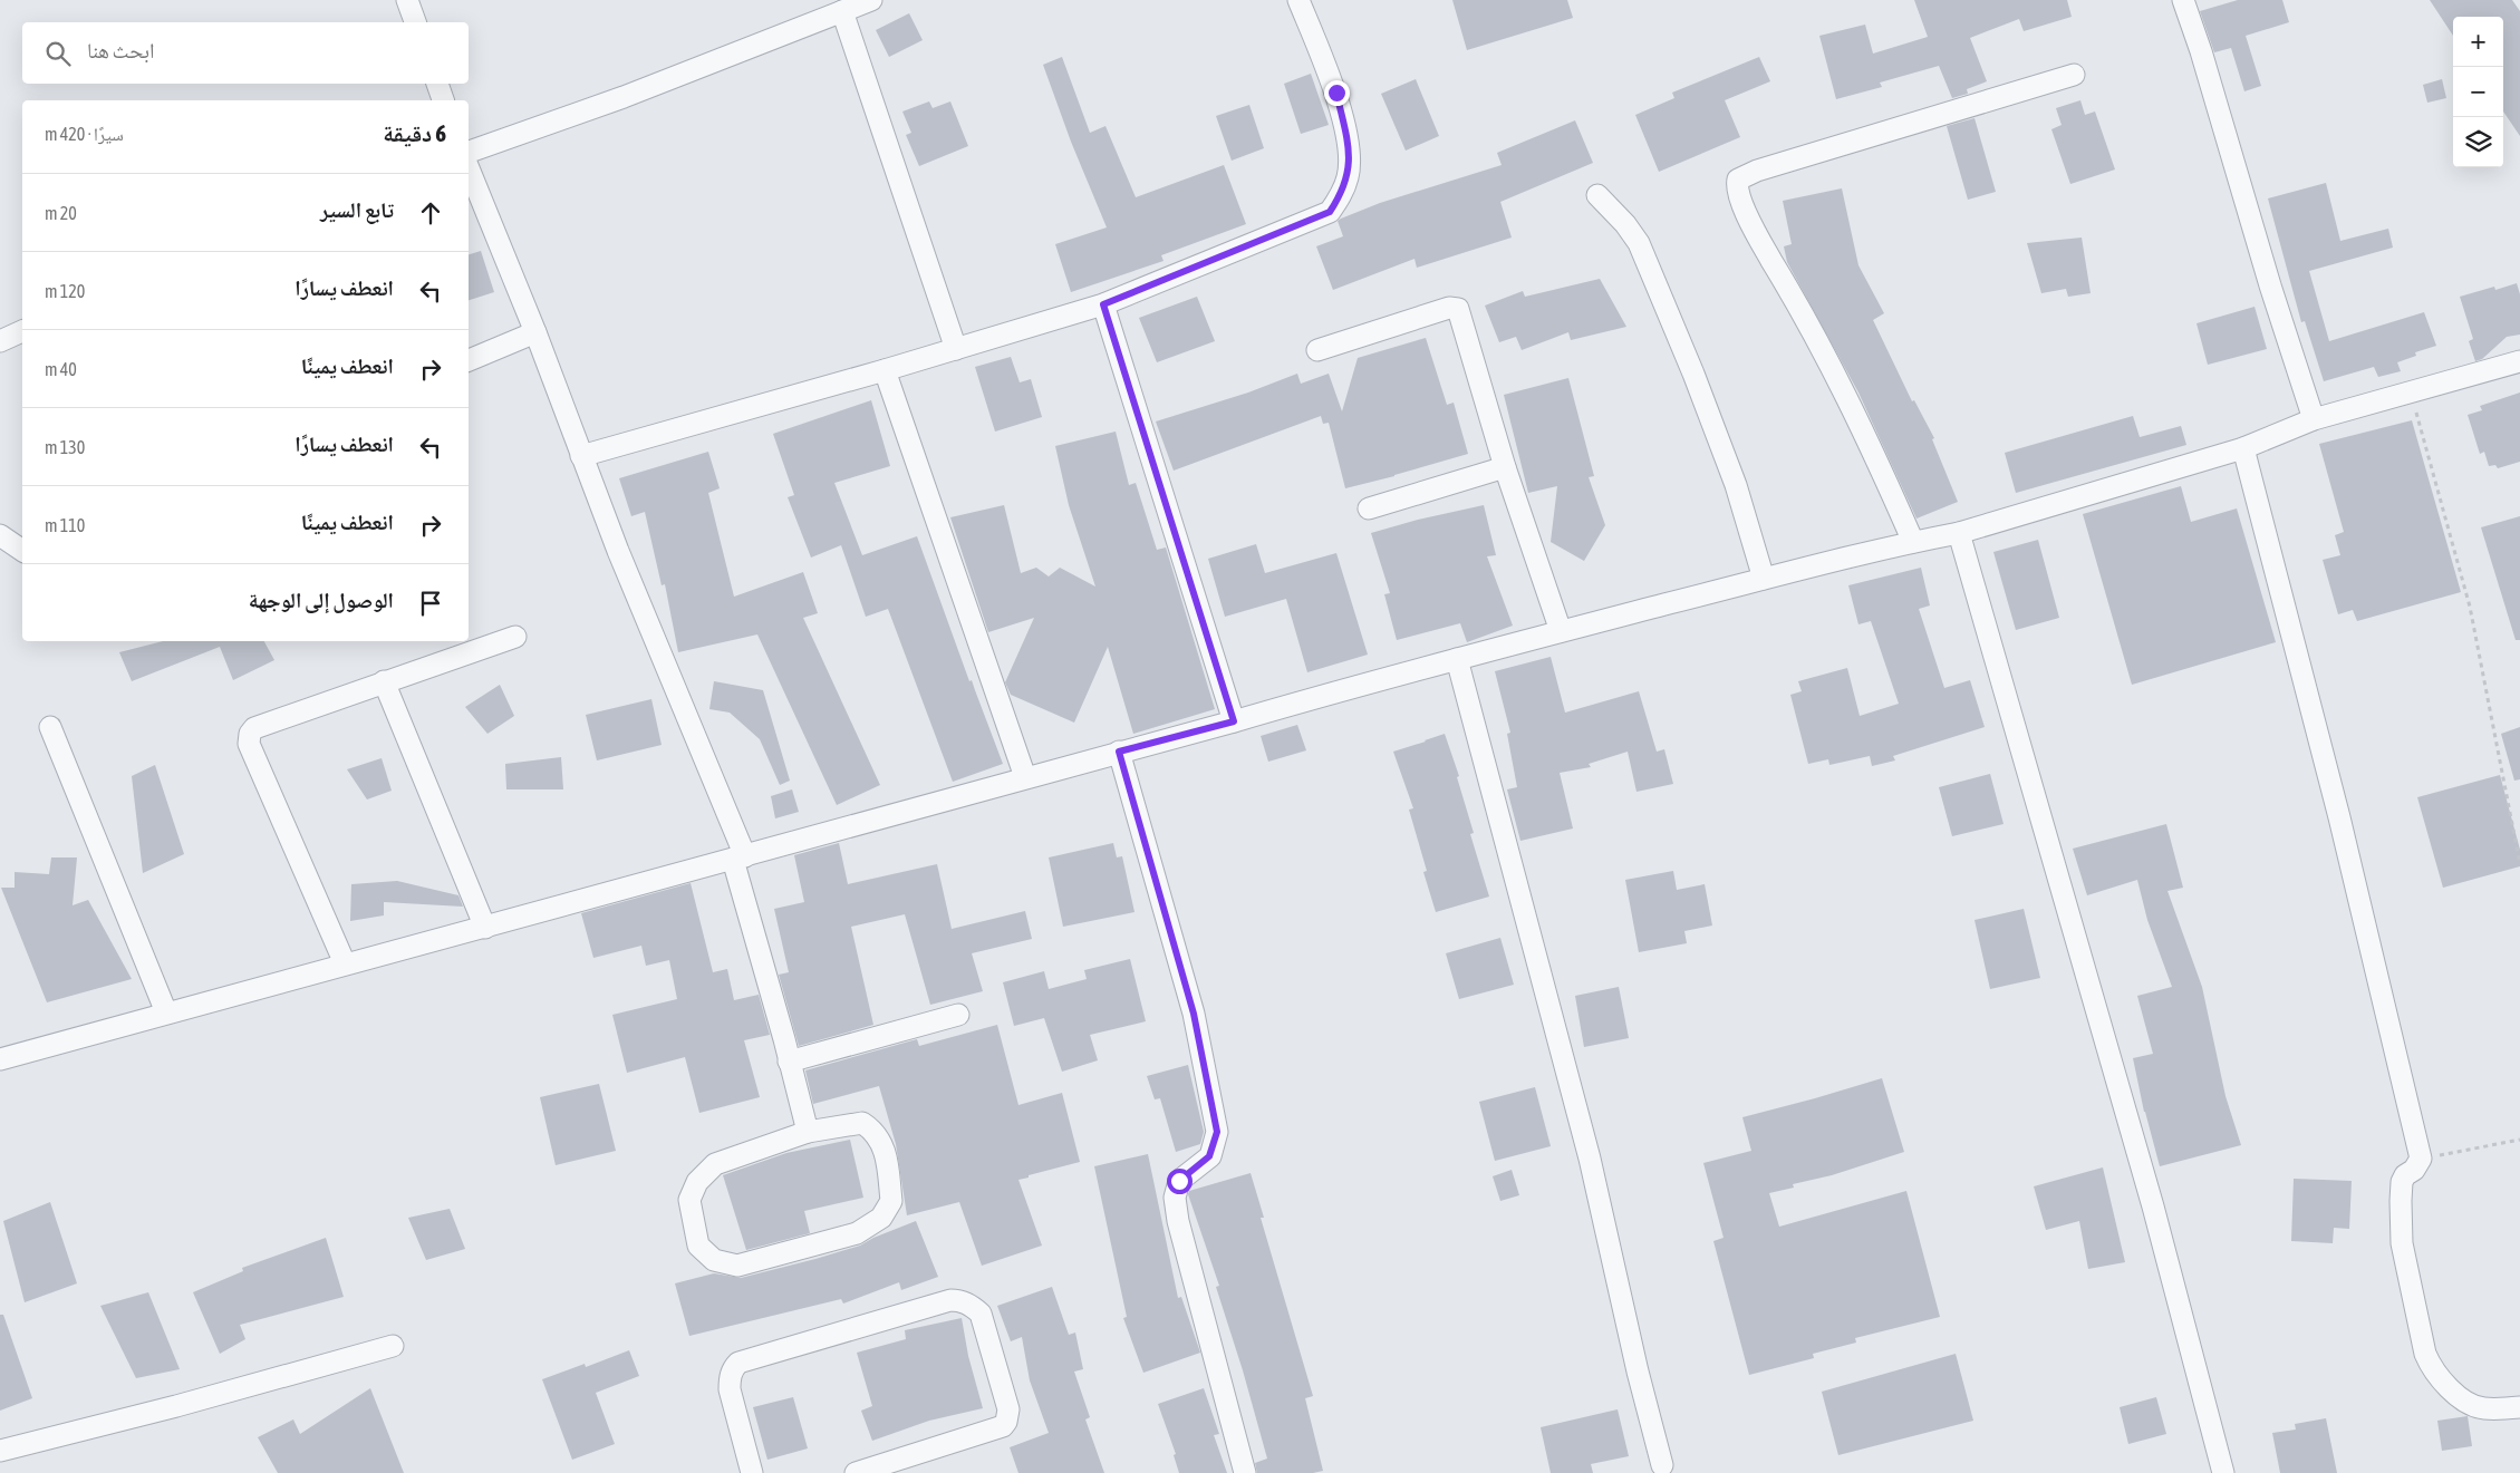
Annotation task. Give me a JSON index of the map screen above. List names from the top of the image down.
{
  "page": {
    "map_buttons": ["+", "−"],
    "search": "ابحث هنا",
    "heading": ["6 دقيقة", "سيرًا · 420 m"],
    "list": [
      ["تابع السير", "20 m"],
      ["انعطف يسارًا", "120 m"],
      ["انعطف يمينًا", "40 m"],
      ["انعطف يسارًا", "130 m"],
      ["انعطف يمينًا", "110 m"],
      "الوصول إلى الوجهة"
    ]
  }
}
